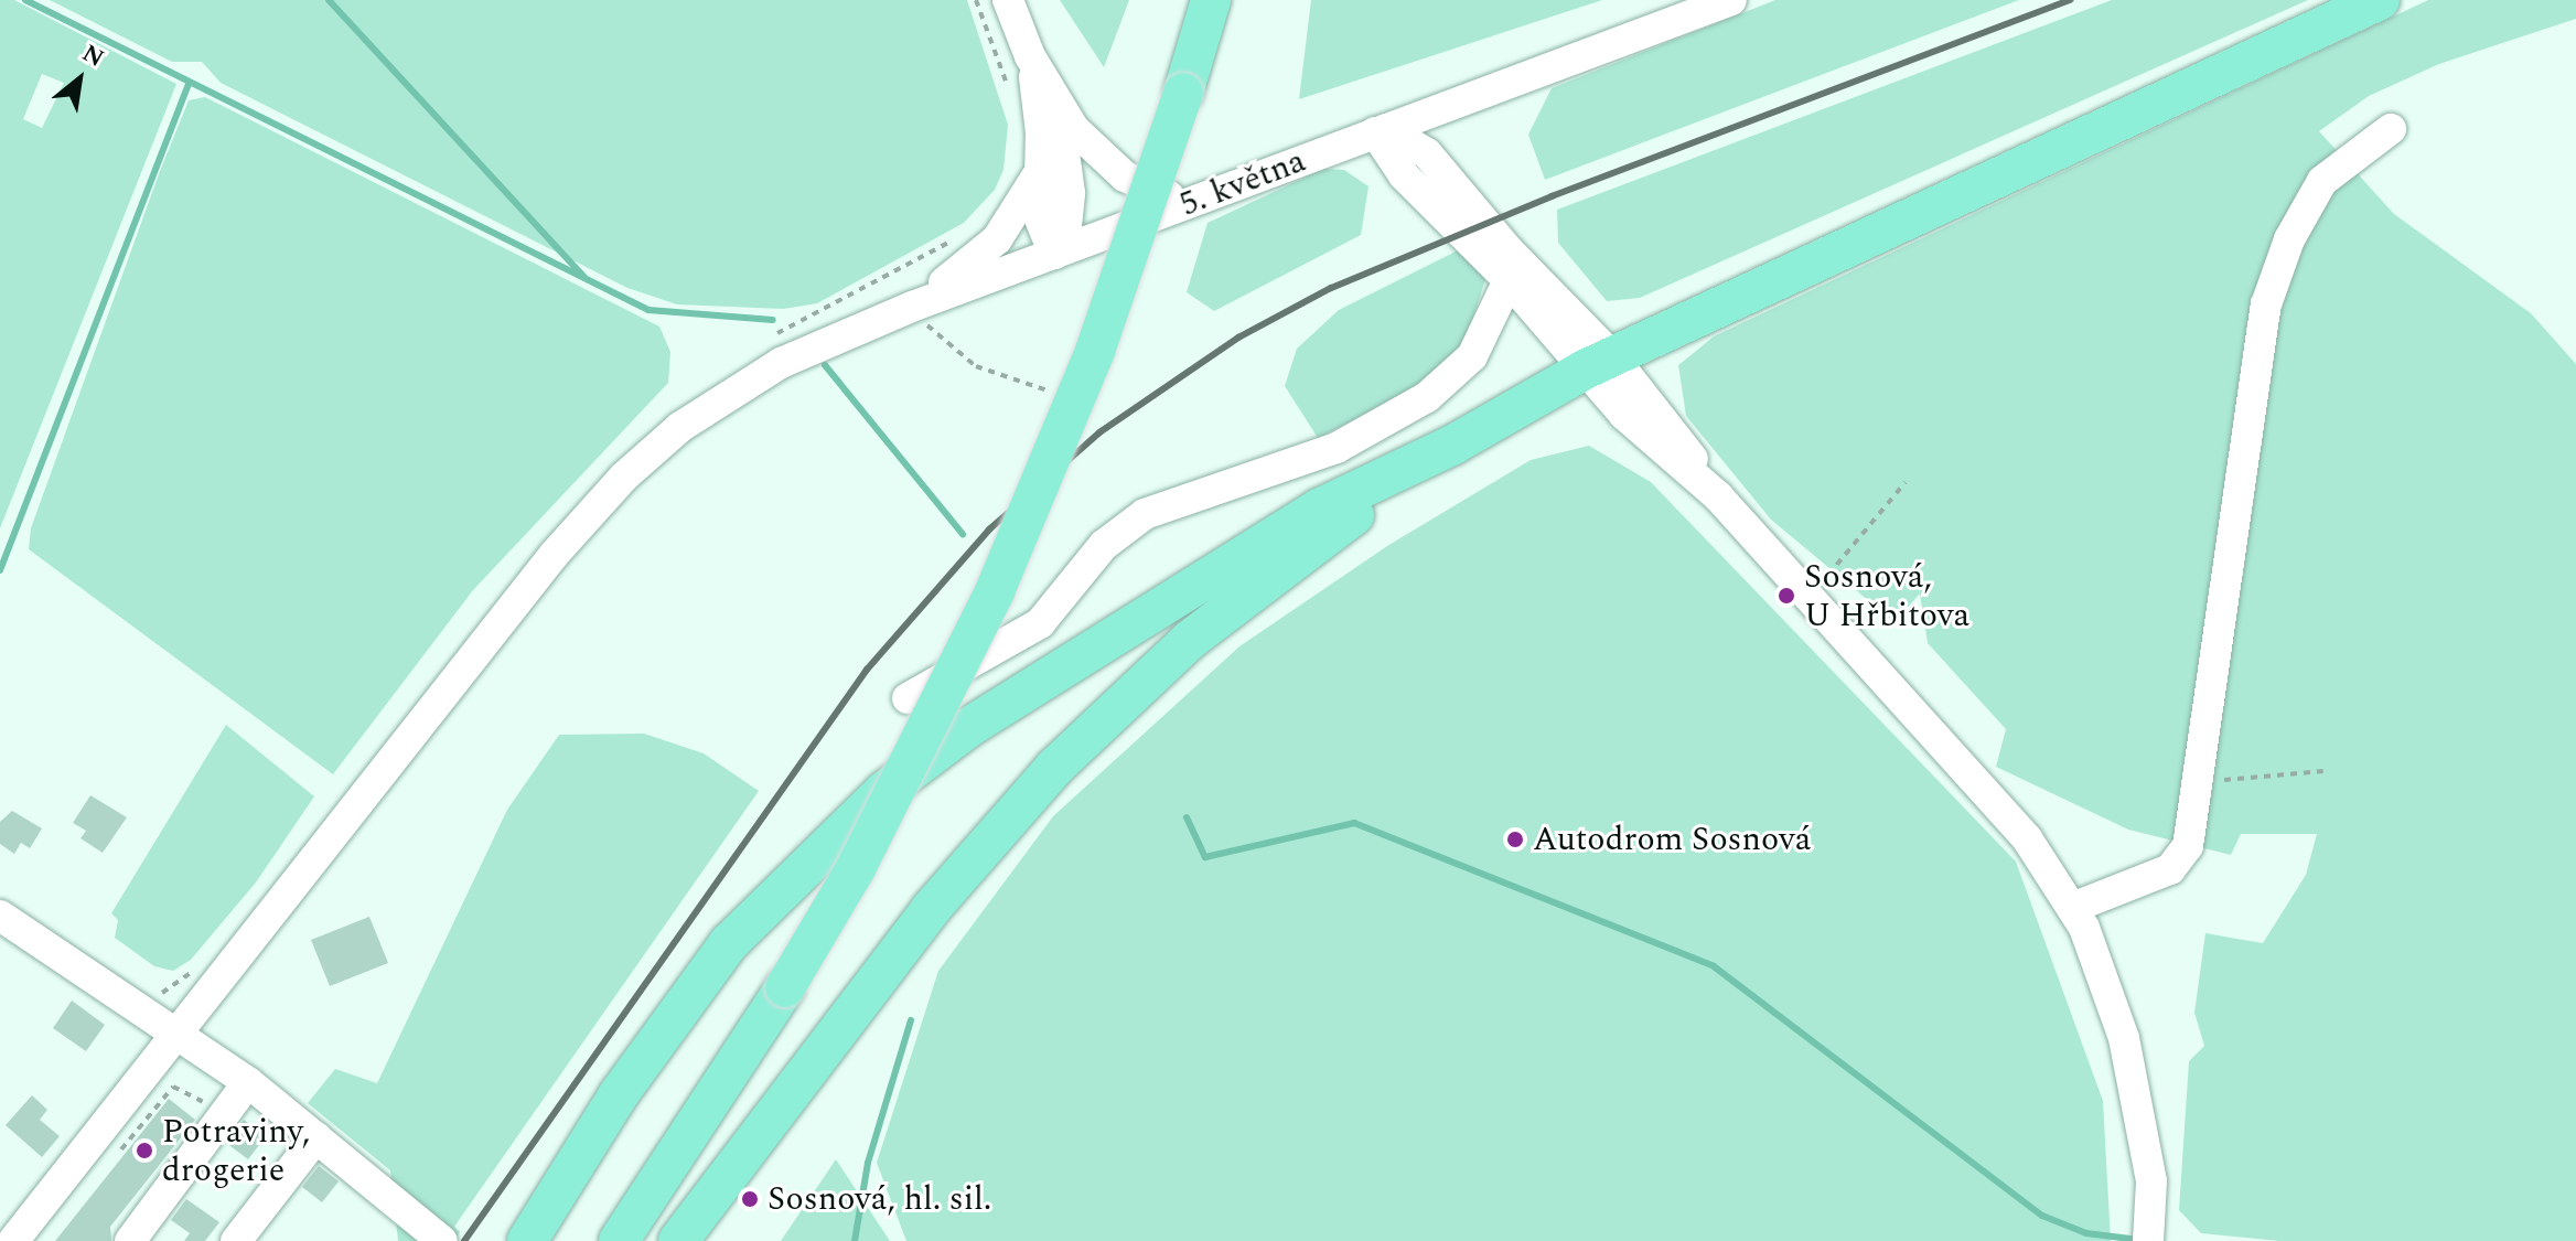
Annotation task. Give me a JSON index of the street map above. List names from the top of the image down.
{
  "streets": {
    "street": ["5. května"]
  },
  "places": [
    "Sosnová, U Hřbitova",
    "Autodrom Sosnová",
    "Potraviny, drogerie",
    "Sosnová, hl. sil."
  ],
  "north": "top right"
}
